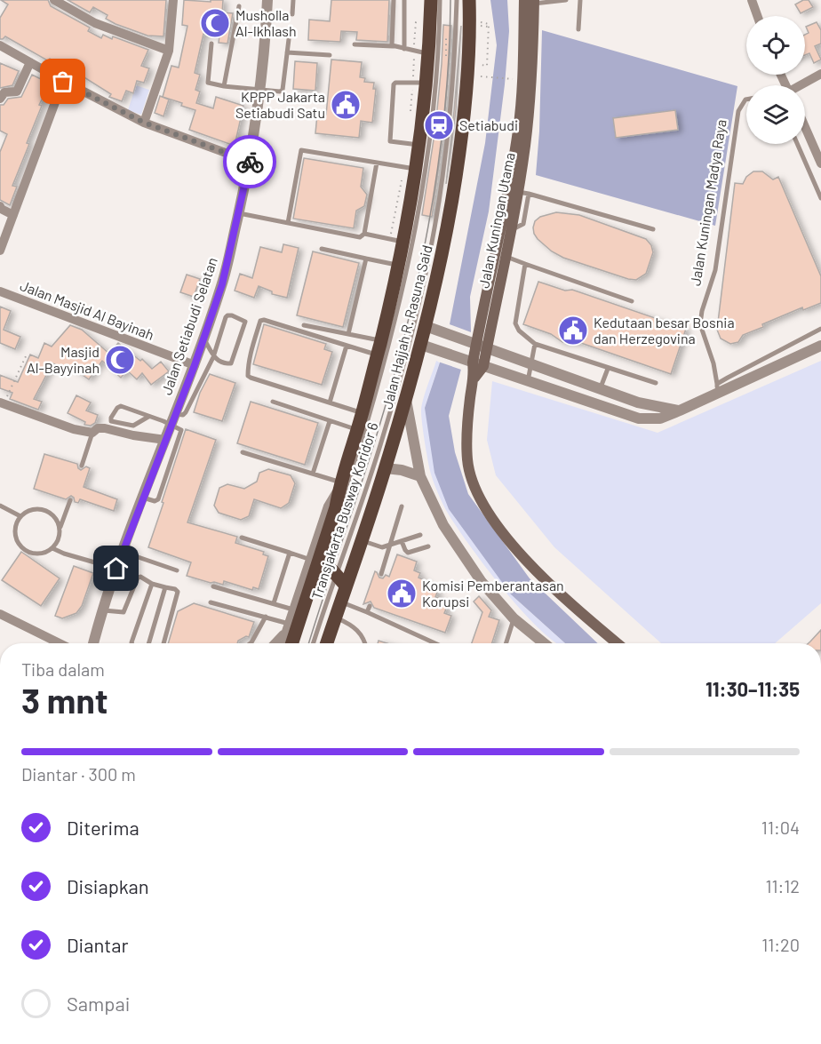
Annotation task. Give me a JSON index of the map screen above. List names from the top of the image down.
{
  "streets": {
    "main road": ["Jalan Kuningan Utama", "Jalan Hajjah R. Rasuna Said"],
    "street": ["Jalan Masjid Al Bayinah", "Jalan Setiabudi Selatan"],
    "lane": ["Jalan Kuningan Madya Raya", "Transjakarta Busway Koridor 6"]
  },
  "crossings": [
    ["Jalan Masjid Al Bayinah", "Jalan Setiabudi Selatan"],
    ["Jalan Hajjah R. Rasuna Said", "Transjakarta Busway Koridor 6"]
  ],
  "places": {
    "mosque": ["Musholla Al-Ikhlash", "Masjid Al-Bayyinah"],
    "public building": ["KPPP Jakarta Setiabudi Satu", "Kedutaan besar Bosnia dan Herzegovina", "Komisi Pemberantasan Korupsi"],
    "station": ["Setiabudi"]
  },
  "page": {
    "heading": ["3 mnt", "Tiba dalam", "11:30–11:35"],
    "bar": "Diantar · 300 m",
    "list": [
      ["Diterima", "11:04"],
      ["Disiapkan", "11:12"],
      ["Diantar", "11:20"],
      "Sampai"
    ]
  }
}
